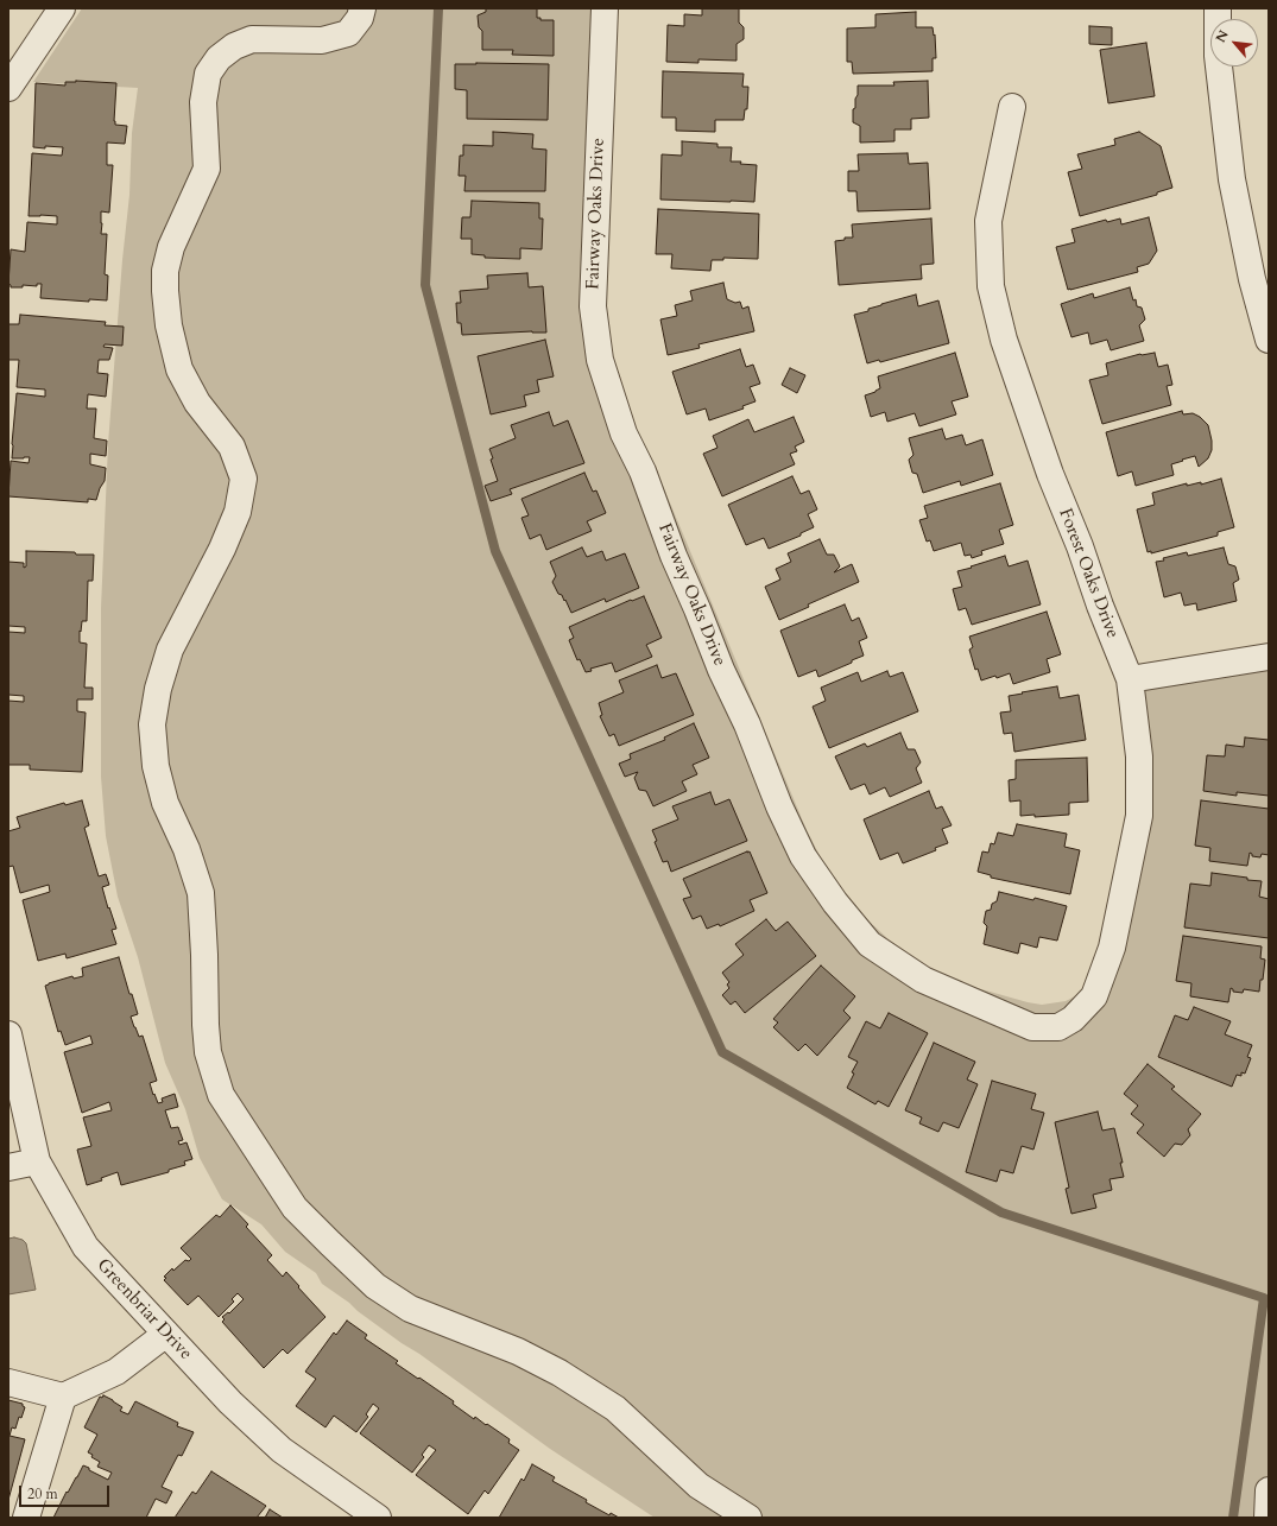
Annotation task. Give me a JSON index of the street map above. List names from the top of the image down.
{
  "streets": {
    "street": ["Fairway Oaks Drive", "Forest Oaks Drive", "Greenbriar Drive"]
  },
  "crossings": [
    ["Fairway Oaks Drive", "Forest Oaks Drive"]
  ],
  "scale_bar": "20 m",
  "north": "top left"
}
